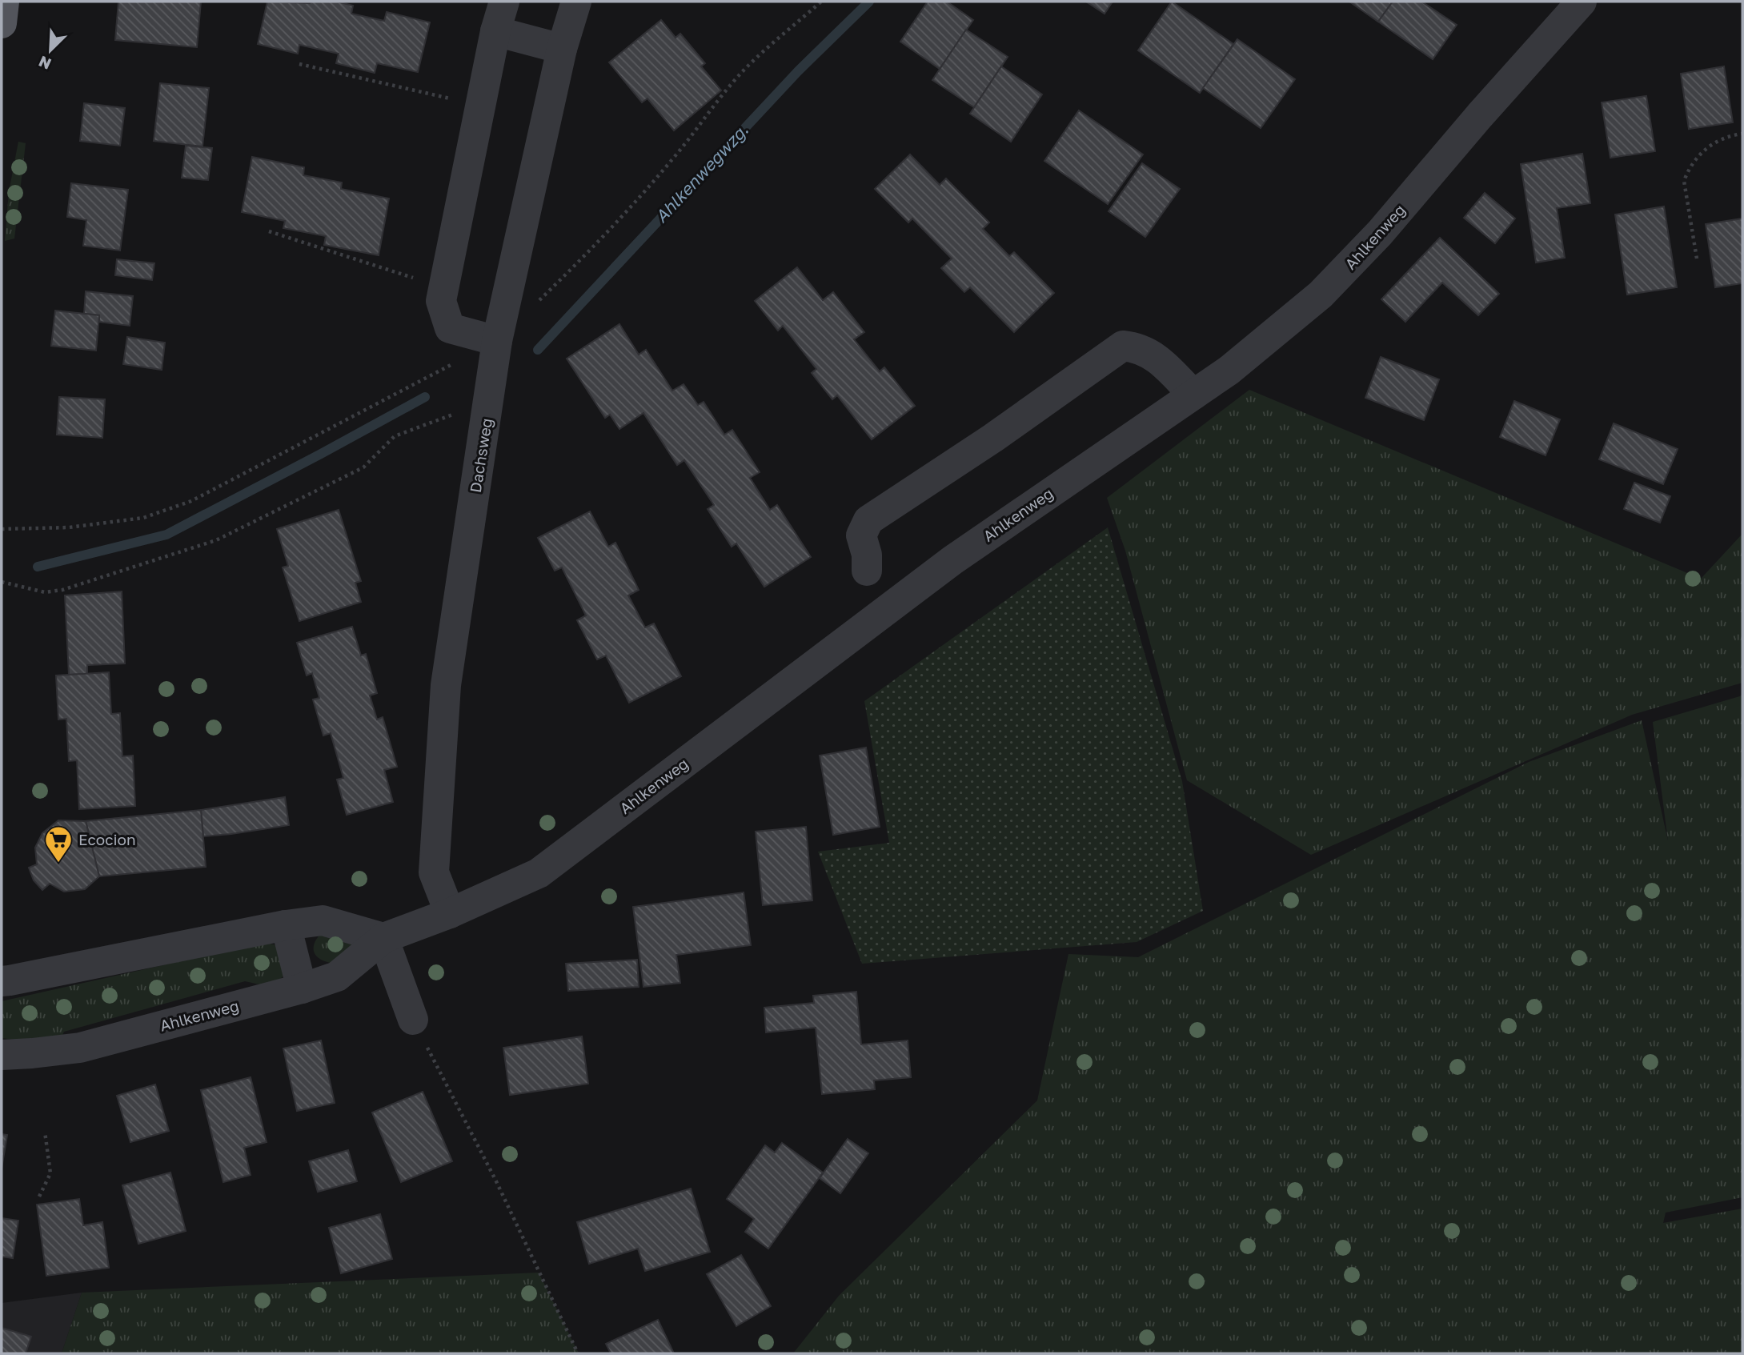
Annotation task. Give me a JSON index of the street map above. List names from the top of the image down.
{
  "streets": {
    "street": ["Ahlkenweg", "Dachsweg"]
  },
  "crossings": [
    ["Ahlkenweg", "Dachsweg"]
  ],
  "water": ["Ahlkenwegwzg."],
  "places": {
    "supermarket": ["Ecocion"]
  },
  "north": "bottom left"
}
